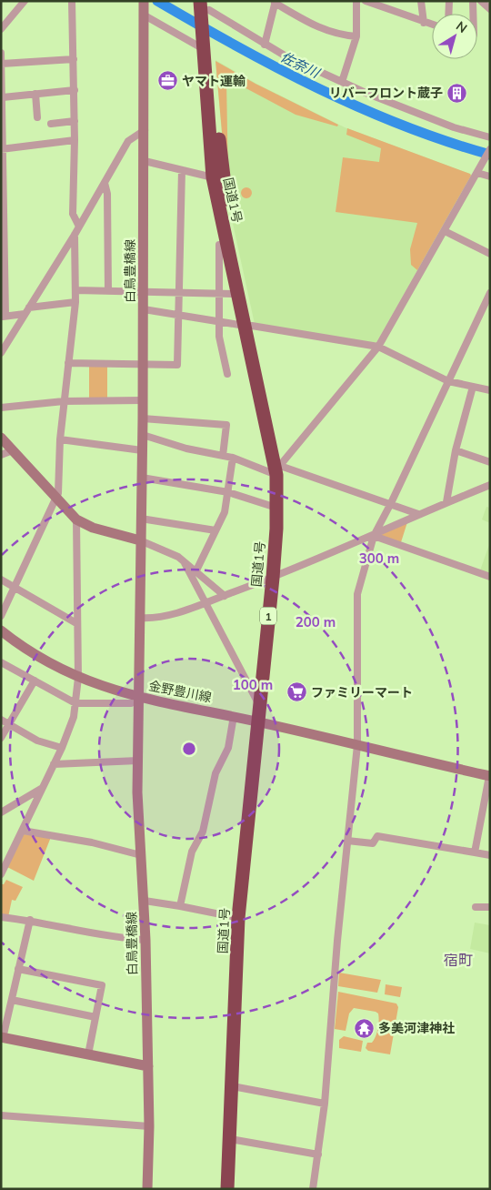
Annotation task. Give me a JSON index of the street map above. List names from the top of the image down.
{
  "streets": {
    "highway": ["国道1号", "1"],
    "main road": ["白鳥豊橋線", "金野豊川線"]
  },
  "crossings": [
    ["国道1号", "金野豊川線"],
    ["白鳥豊橋線", "金野豊川線"]
  ],
  "districts": ["宿町"],
  "water": ["佐奈川"],
  "places": {
    "office": ["ヤマト運輸"],
    "building": ["リバーフロント蔵子"],
    "supermarket": ["ファミリーマート"],
    "temple": ["多美河津神社"]
  },
  "north": "top right",
  "rings": ["300 m", "200 m", "100 m"]
}
